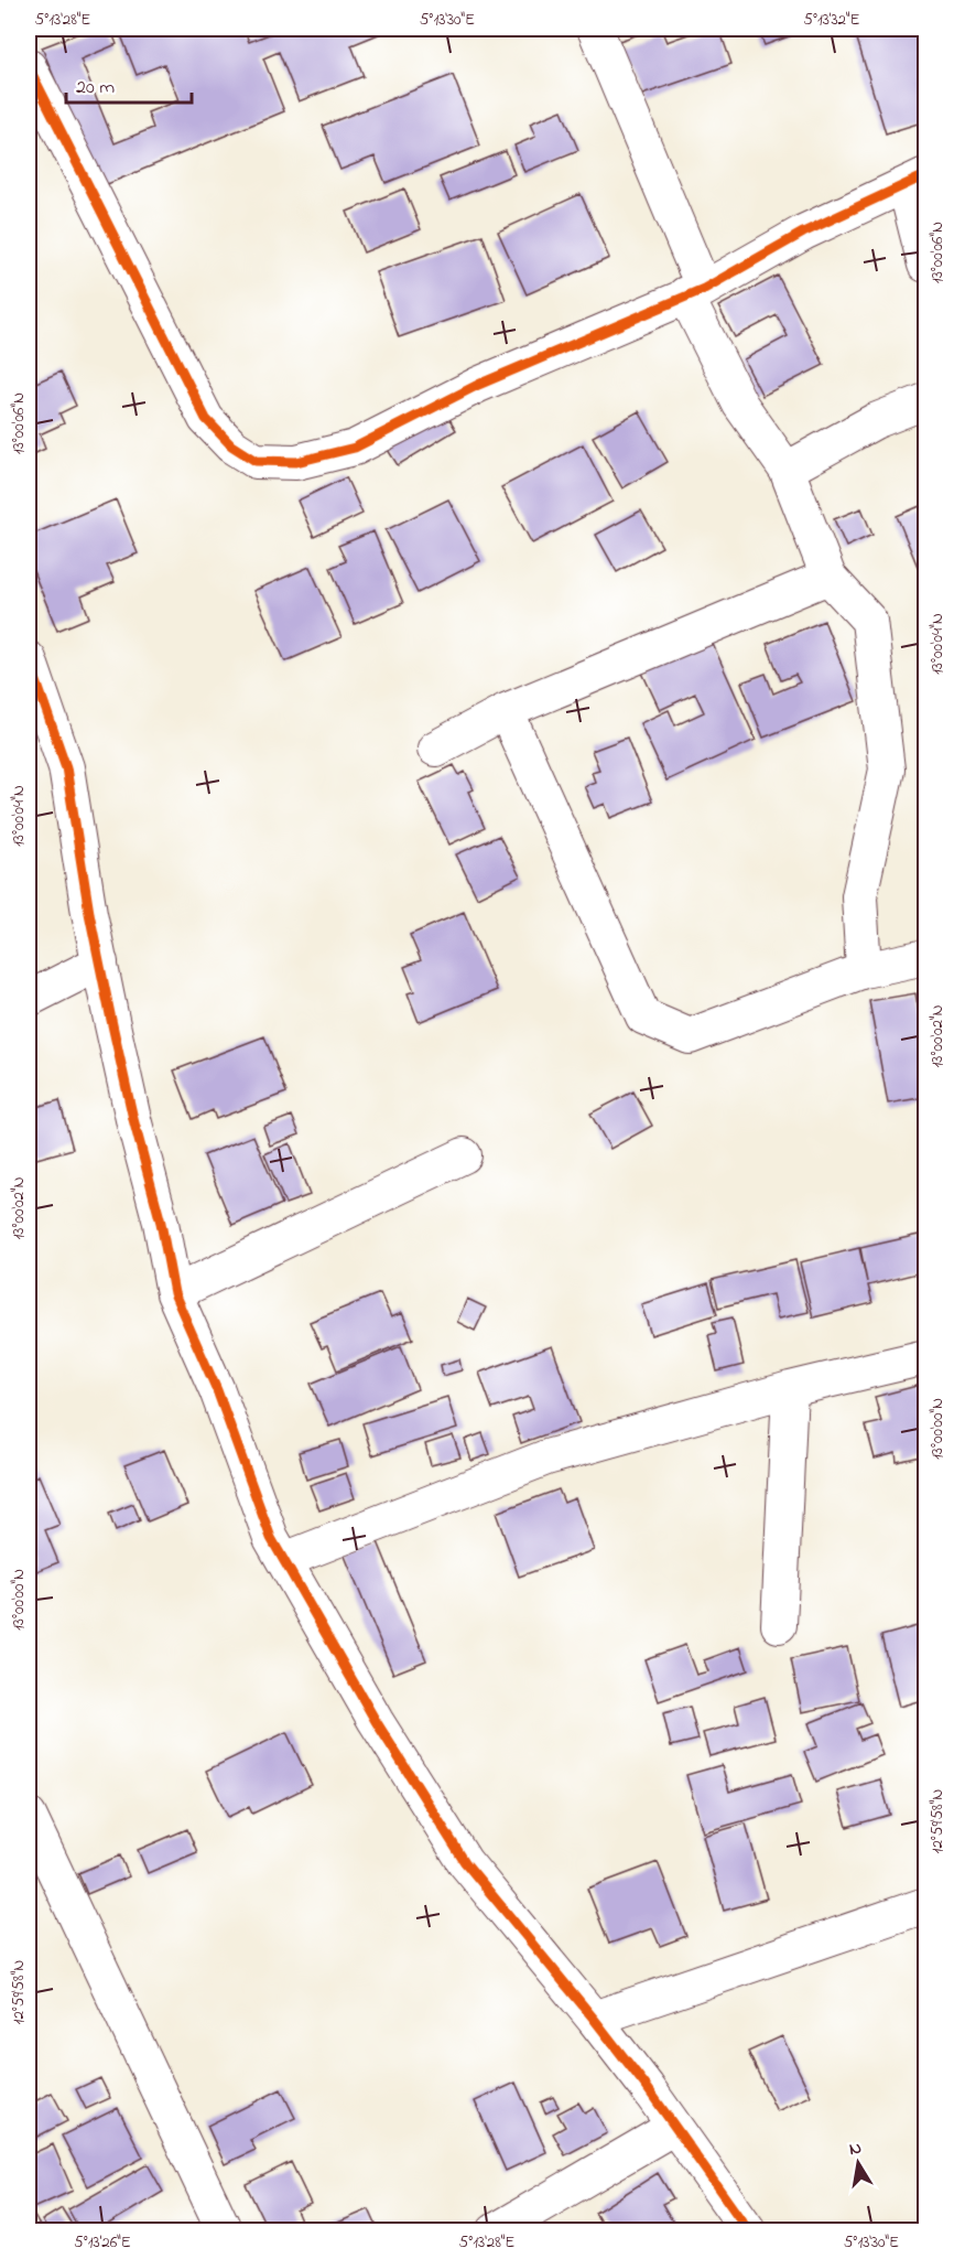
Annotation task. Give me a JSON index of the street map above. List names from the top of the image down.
{
  "scale_bar": "20 m",
  "north": "top",
  "coordinates": [
    "5°13'28\"E",
    "5°13'30\"E",
    "5°13'32\"E",
    "13°00'06\"N",
    "13°00'04\"N",
    "13°00'02\"N",
    "13°00'00\"N",
    "12°59'58\"N",
    "5°13'26\"E"
  ]
}
